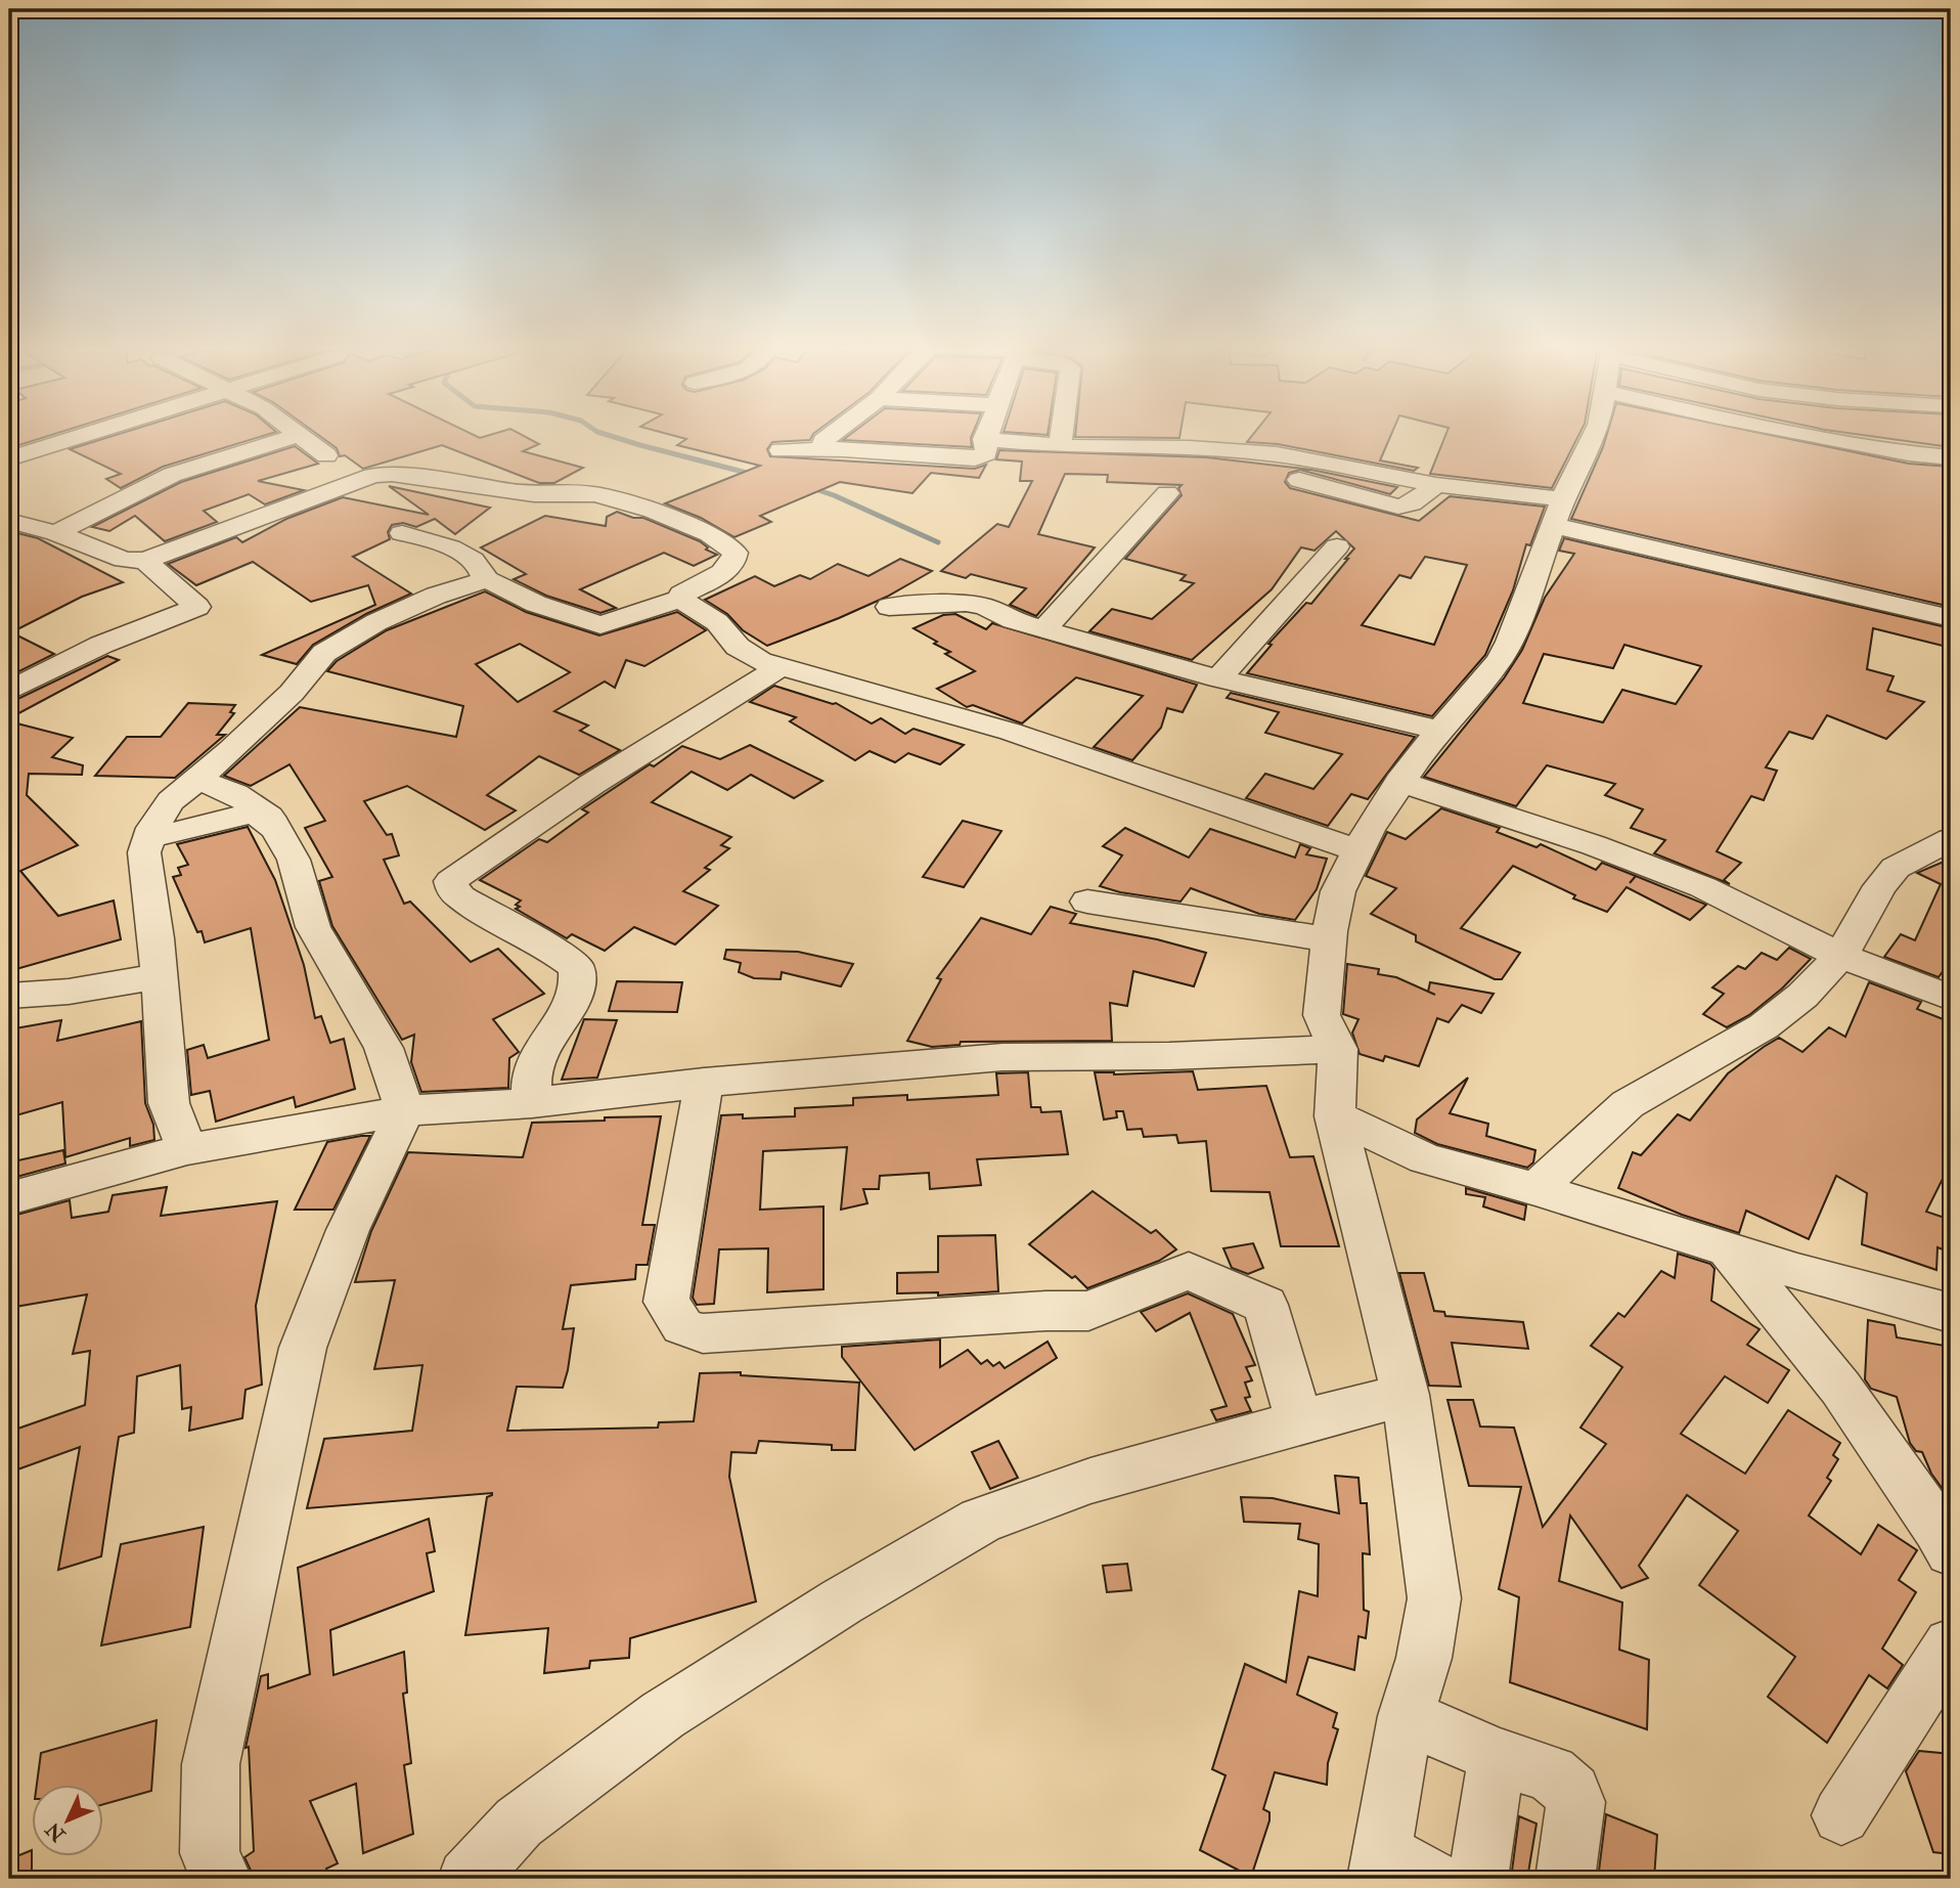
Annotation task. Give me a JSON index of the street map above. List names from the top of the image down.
{
  "north": "bottom left"
}
